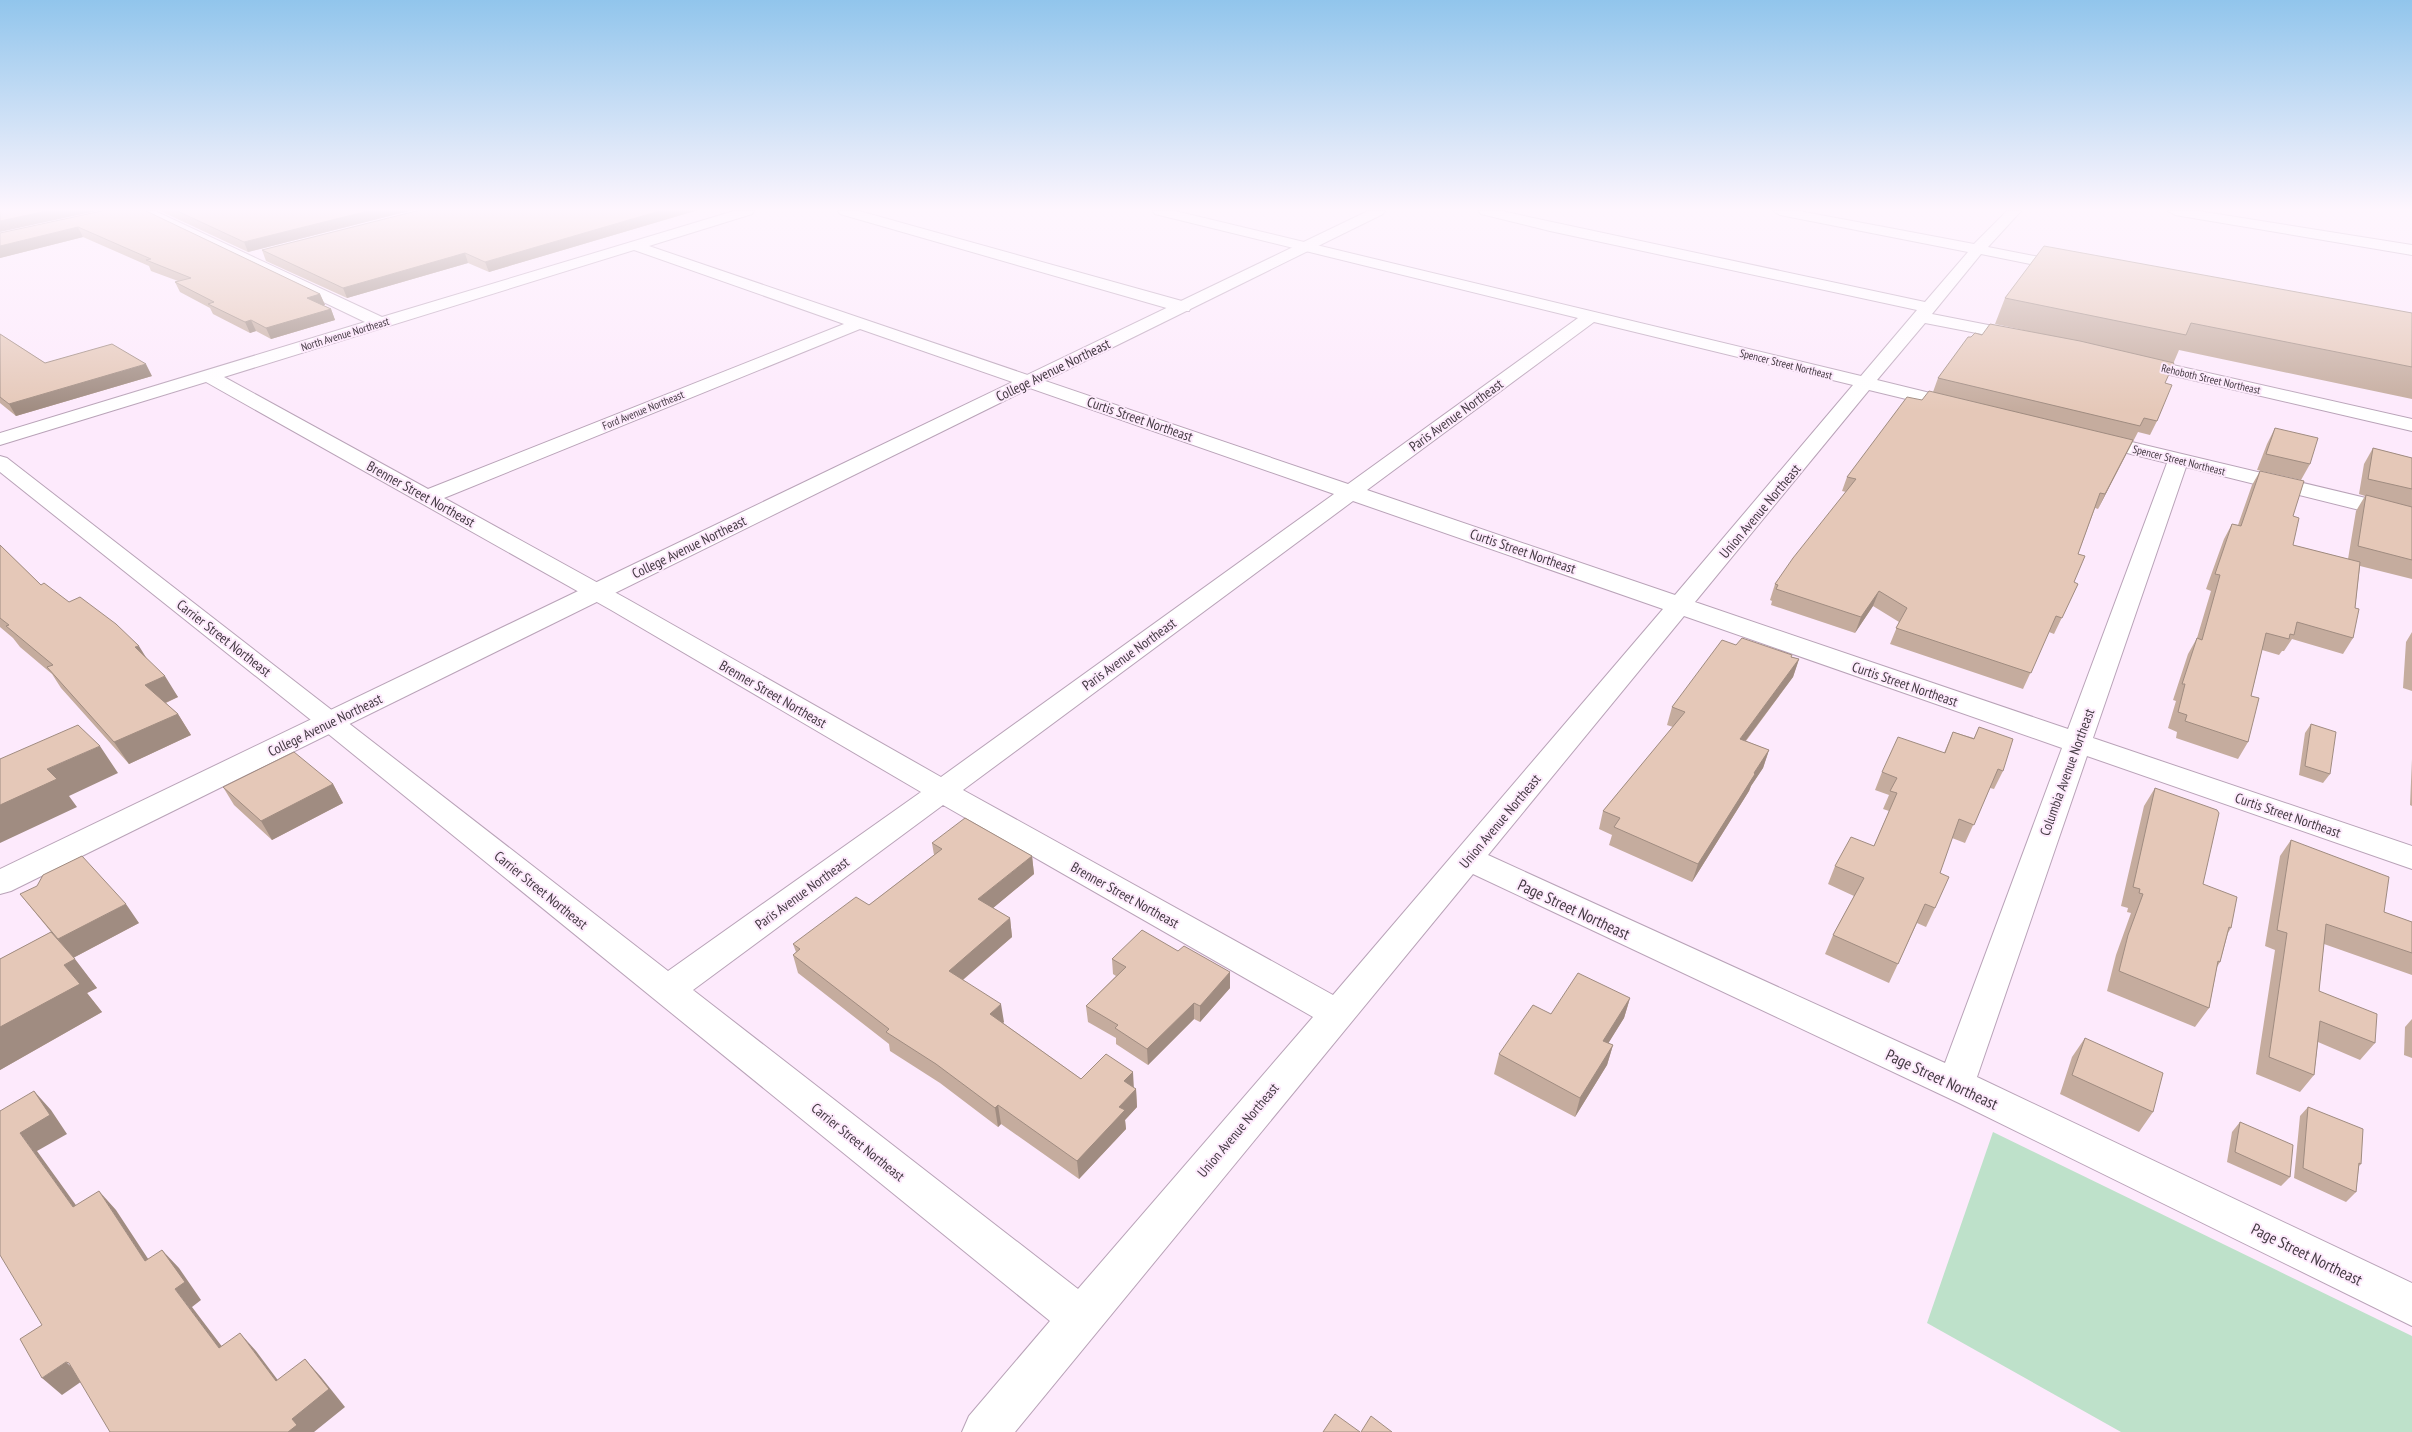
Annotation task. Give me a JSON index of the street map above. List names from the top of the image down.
{
  "streets": {
    "street": [
      "North Avenue Northeast",
      "Spencer Street Northeast",
      "College Avenue Northeast",
      "Rehoboth Street Northeast",
      "Ford Avenue Northeast",
      "Paris Avenue Northeast",
      "Curtis Street Northeast",
      "Brenner Street Northeast",
      "Union Avenue Northeast",
      "Carrier Street Northeast",
      "Columbia Avenue Northeast",
      "Page Street Northeast"
    ]
  },
  "crossings": [
    ["North Avenue Northeast", "Brenner Street Northeast"],
    ["Spencer Street Northeast", "Paris Avenue Northeast"],
    ["Spencer Street Northeast", "Union Avenue Northeast"],
    ["Spencer Street Northeast", "Columbia Avenue Northeast"],
    ["College Avenue Northeast", "Curtis Street Northeast"],
    ["College Avenue Northeast", "Brenner Street Northeast"],
    ["College Avenue Northeast", "Carrier Street Northeast"],
    ["Ford Avenue Northeast", "Curtis Street Northeast"],
    ["Ford Avenue Northeast", "Brenner Street Northeast"],
    ["Paris Avenue Northeast", "Curtis Street Northeast"],
    ["Paris Avenue Northeast", "Brenner Street Northeast"],
    ["Paris Avenue Northeast", "Carrier Street Northeast"],
    ["Curtis Street Northeast", "Union Avenue Northeast"],
    ["Curtis Street Northeast", "Columbia Avenue Northeast"],
    ["Brenner Street Northeast", "Union Avenue Northeast"],
    ["Union Avenue Northeast", "Carrier Street Northeast"],
    ["Union Avenue Northeast", "Page Street Northeast"],
    ["Columbia Avenue Northeast", "Page Street Northeast"]
  ]
}
